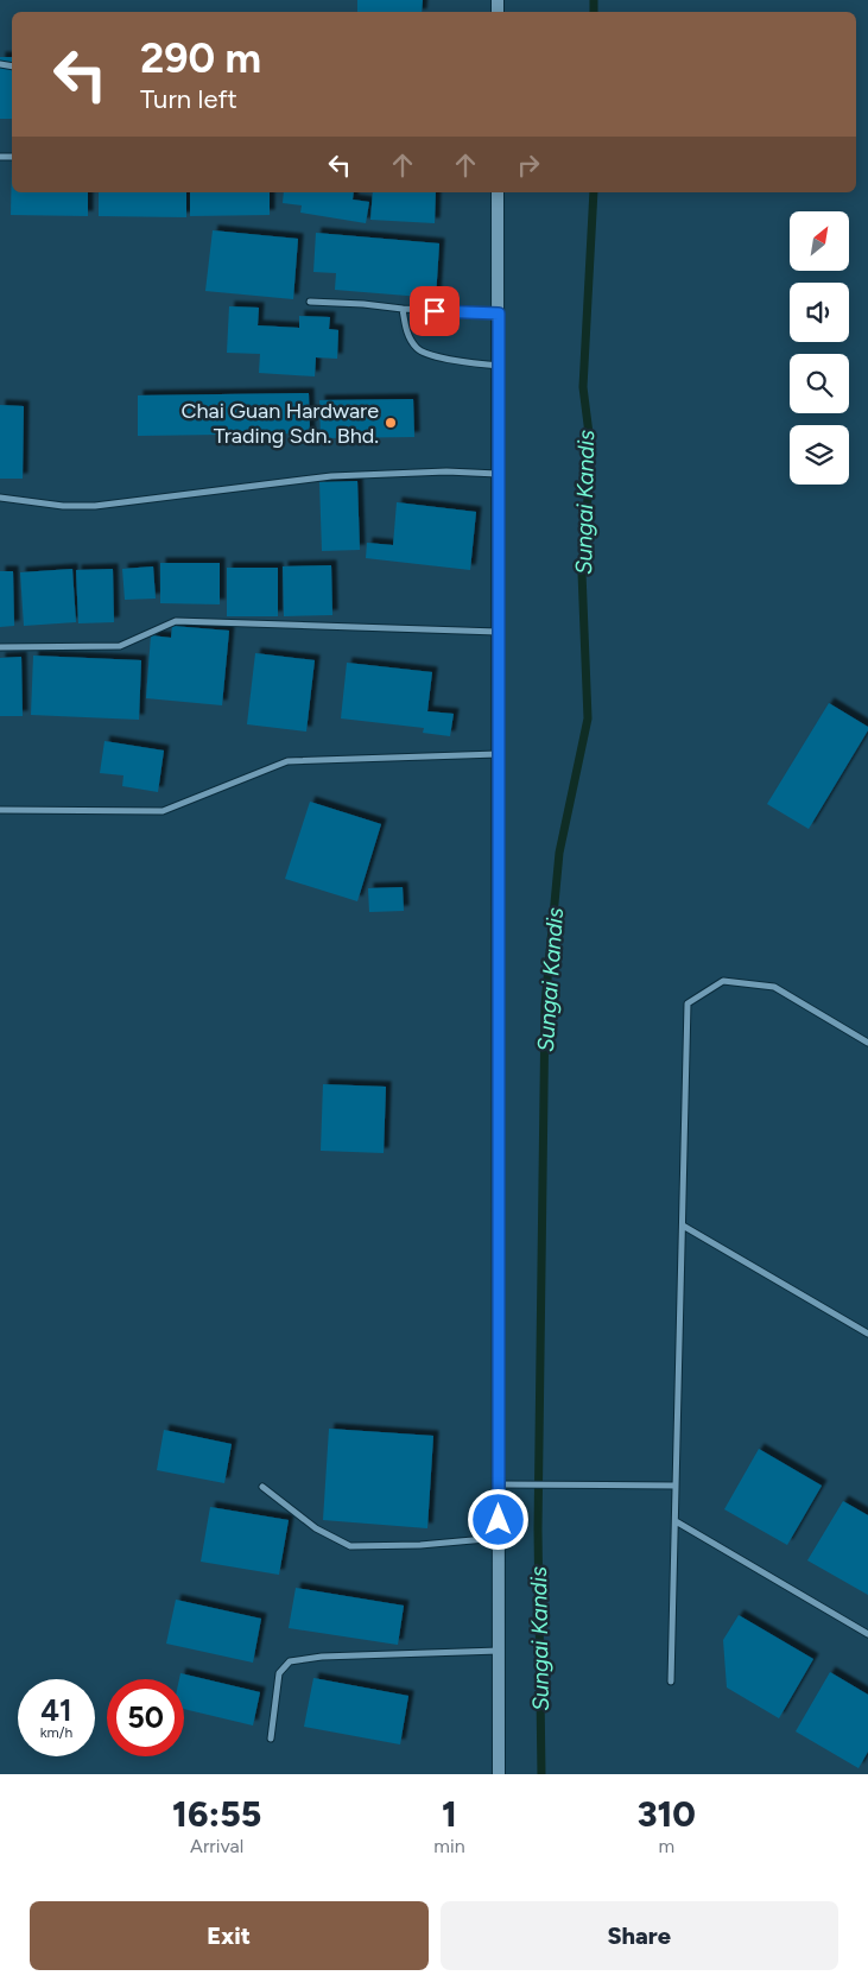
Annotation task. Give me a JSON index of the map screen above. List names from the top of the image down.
{
  "water": ["Sungai Kandis"],
  "places": ["Chai Guan Hardware Trading Sdn. Bhd."],
  "north": "top right",
  "page": {
    "turn": ["290 m", "Turn left"],
    "speed": "41 km/h",
    "limit": "50",
    "eta": [
      "16:55",
      "Arrival",
      "1",
      "min",
      "310",
      "m"
    ],
    "buttons": ["Exit", "Share"]
  }
}
